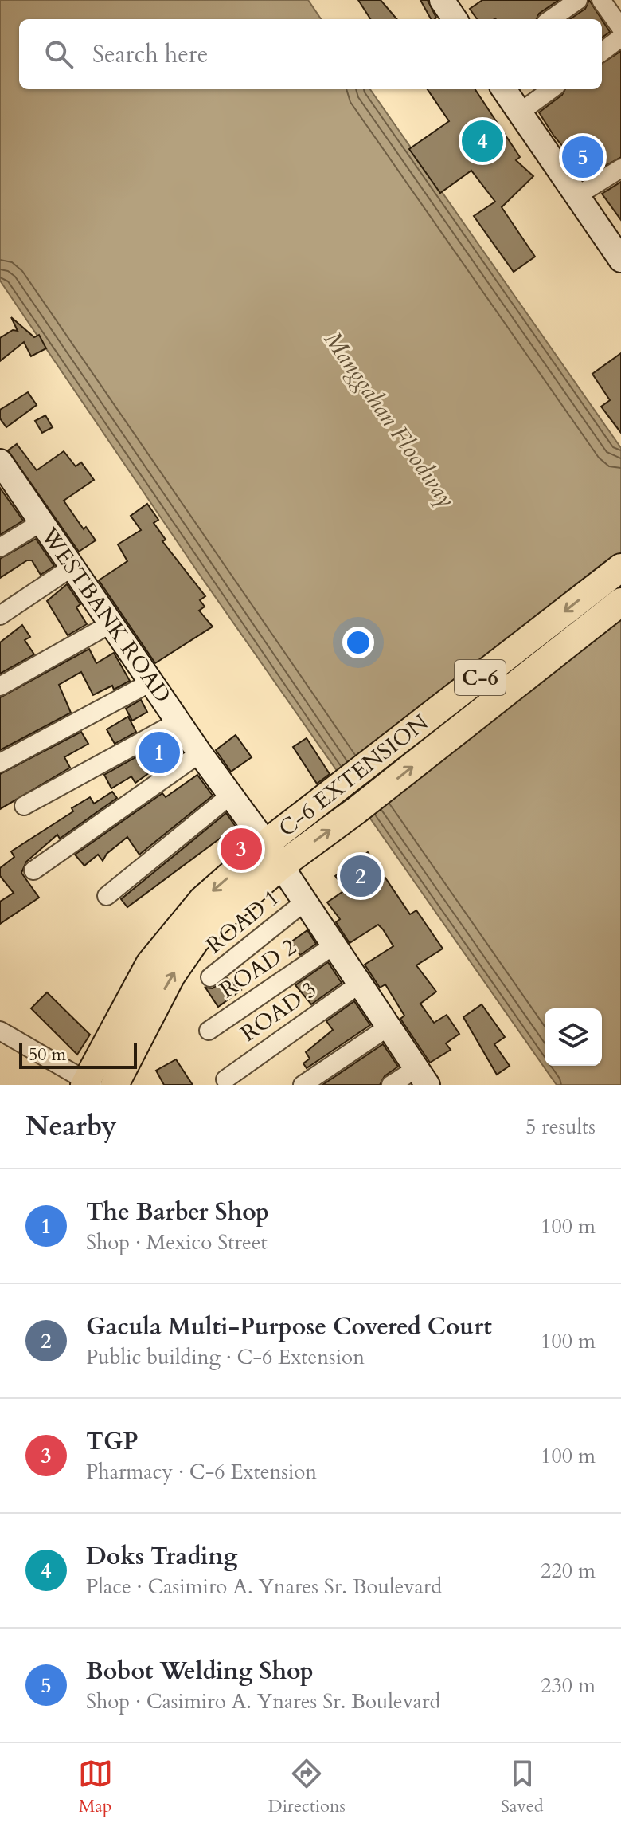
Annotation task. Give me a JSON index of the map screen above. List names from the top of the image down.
{
  "streets": {
    "main road": ["C-6", "C-6 EXTENSION"],
    "street": [
      "WESTBANK ROAD",
      "ROAD 1",
      "ROAD 2",
      "ROAD 3"
    ]
  },
  "crossings": [
    ["WESTBANK ROAD", "C-6 EXTENSION"],
    ["WESTBANK ROAD", "ROAD 1"],
    ["WESTBANK ROAD", "ROAD 2"],
    ["WESTBANK ROAD", "ROAD 3"]
  ],
  "water": ["Manggahan Floodway"],
  "scale_bar": "50 m",
  "page": {
    "search": "Search here",
    "pins": [
      "4",
      "5",
      "1",
      "3",
      "2"
    ],
    "scale": "50 m",
    "heading": ["Nearby", "5 results"],
    "list": [
      {
        "mark": "1",
        "name": "The Barber Shop",
        "note": "Shop · Mexico Street",
        "value": "100 m"
      },
      {
        "mark": "2",
        "name": "Gacula Multi-Purpose Covered Court",
        "note": "Public building · C-6 Extension",
        "value": "100 m"
      },
      {
        "mark": "3",
        "name": "TGP",
        "note": "Pharmacy · C-6 Extension",
        "value": "100 m"
      },
      {
        "mark": "4",
        "name": "Doks Trading",
        "note": "Place · Casimiro A. Ynares Sr. Boulevard",
        "value": "220 m"
      },
      {
        "mark": "5",
        "name": "Bobot Welding Shop",
        "note": "Shop · Casimiro A. Ynares Sr. Boulevard",
        "value": "230 m"
      }
    ],
    "nav": ["Map", "Directions", "Saved"]
  }
}
